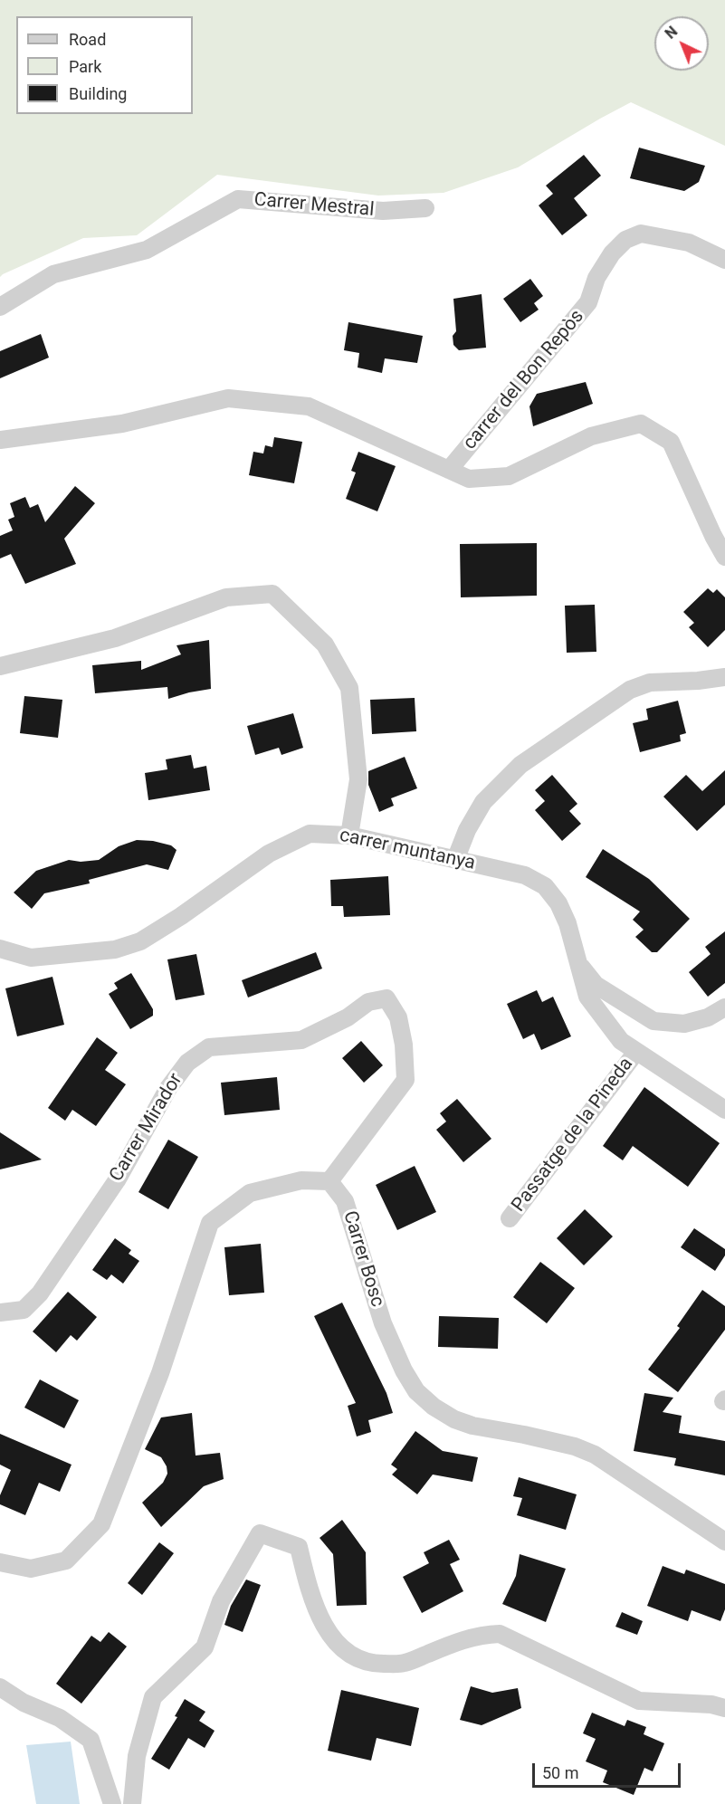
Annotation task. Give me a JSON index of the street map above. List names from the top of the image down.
{
  "streets": {
    "street": [
      "Carrer Mestral",
      "carrer del Bon Repòs",
      "carrer muntanya",
      "Carrer Mirador",
      "Passatge de la Pineda",
      "Carrer Bosc"
    ]
  },
  "crossings": [
    ["carrer muntanya", "Passatge de la Pineda"],
    ["Carrer Mirador", "Carrer Bosc"]
  ],
  "legend": ["Road", "Park", "Building"],
  "scale_bar": "50 m",
  "north": "top left"
}
